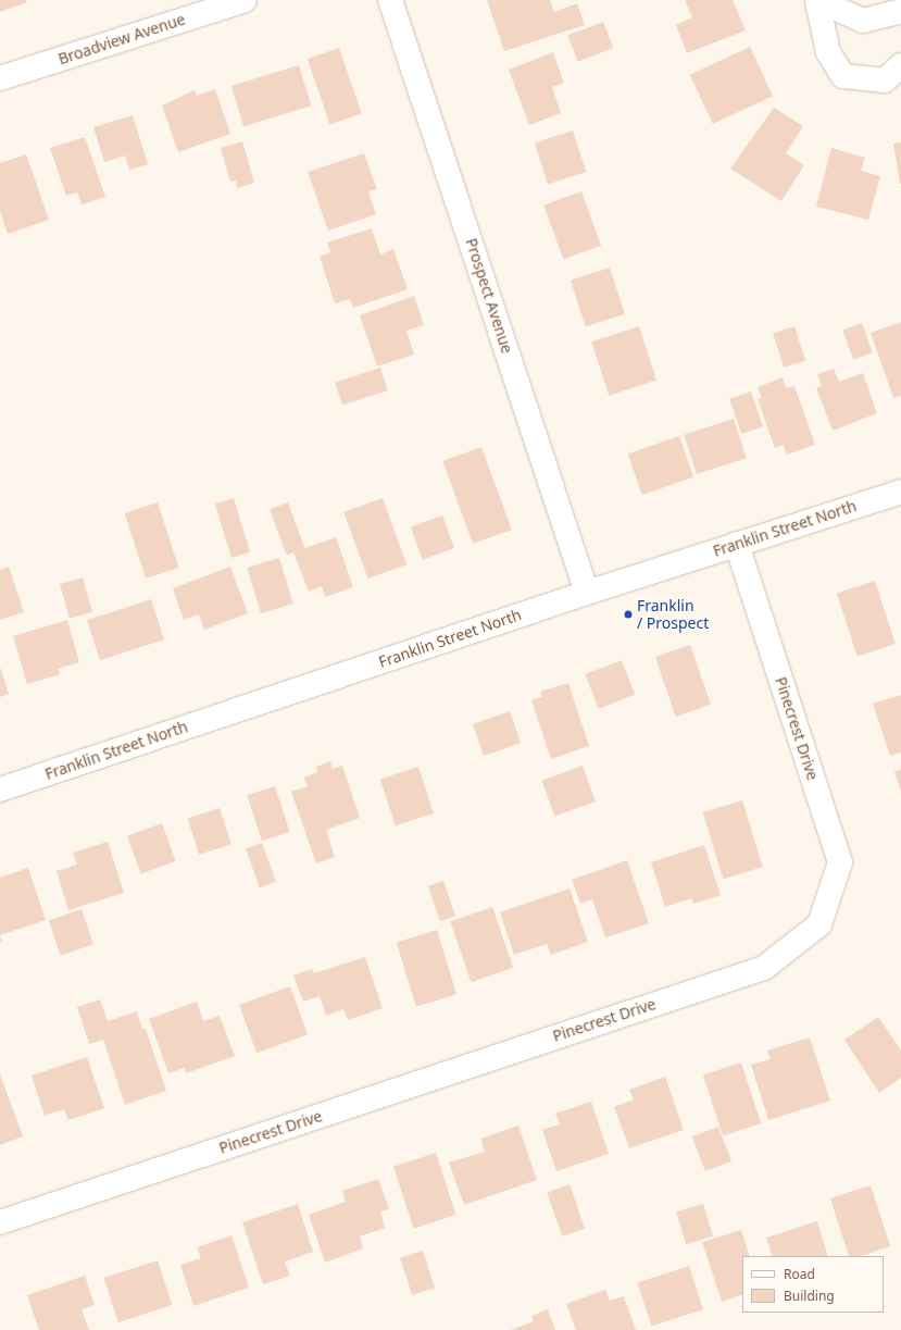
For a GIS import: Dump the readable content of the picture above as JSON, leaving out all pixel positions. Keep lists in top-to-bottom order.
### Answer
{
  "streets": {
    "street": [
      "Broadview Avenue",
      "Prospect Avenue",
      "Franklin Street North",
      "Pinecrest Drive"
    ]
  },
  "crossings": [
    ["Prospect Avenue", "Franklin Street North"],
    ["Franklin Street North", "Pinecrest Drive"]
  ],
  "places": ["Franklin / Prospect"],
  "legend": ["Road", "Building"]
}
